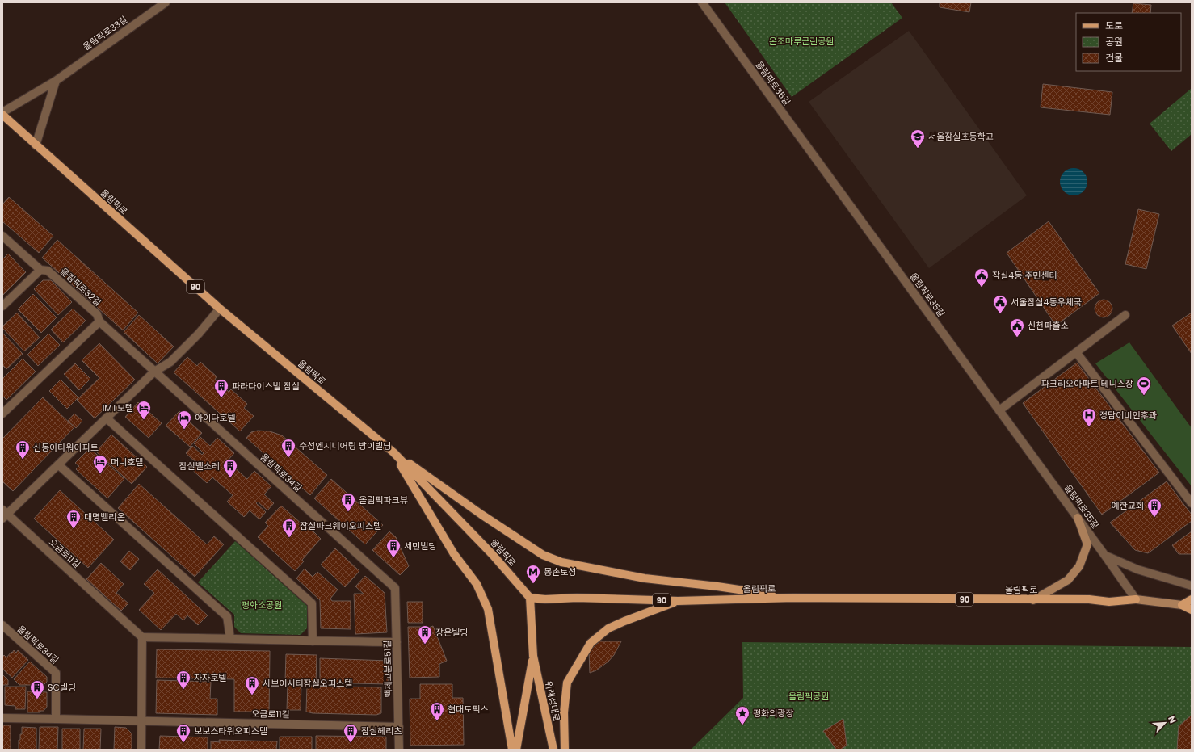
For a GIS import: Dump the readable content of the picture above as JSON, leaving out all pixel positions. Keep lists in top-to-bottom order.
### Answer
{
  "streets": {
    "main road": ["올림픽로", "90", "위례성대로"],
    "street": [
      "올림픽로33길",
      "올림픽로35길",
      "올림픽로32길",
      "올림픽로34길",
      "오금로11길",
      "백제고분로51길"
    ]
  },
  "crossings": [
    ["올림픽로33길", "올림픽로"],
    ["올림픽로35길", "올림픽로"],
    ["올림픽로", "90"],
    ["올림픽로", "위례성대로"],
    ["올림픽로32길", "올림픽로34길"],
    ["올림픽로34길", "백제고분로51길"],
    ["오금로11길", "백제고분로51길"]
  ],
  "parks": ["온조마루근린공원", "평화소공원", "올림픽공원"],
  "places": {
    "school or university": ["서울잠실초등학교"],
    "public building": ["잠실4동 주민센터", "서울잠실4동우체국", "신천파출소"],
    "sports": ["파크리오아파트 테니스장"],
    "building": [
      "파라다이스빌 잠실",
      "수성엔지니어링 방이빌딩",
      "신동아타워아파트",
      "잠실벨소레",
      "올림픽파크뷰",
      "예한교회",
      "대명벨리온",
      "잠실파크웨이오피스텔",
      "세민빌딩",
      "장은빌딩",
      "자자호텔",
      "사보이시티잠실오피스텔",
      "SC빌딩",
      "현대토픽스",
      "보보스타워오피스텔",
      "잠실헤리츠"
    ],
    "hotel": ["IMT모텔", "아이다호텔", "머니호텔"],
    "hospital": ["정담이비인후과"],
    "metro station": ["몽촌토성"],
    "place": ["평화의광장"]
  },
  "legend": ["도로", "공원", "건물"],
  "north": "top right"
}
